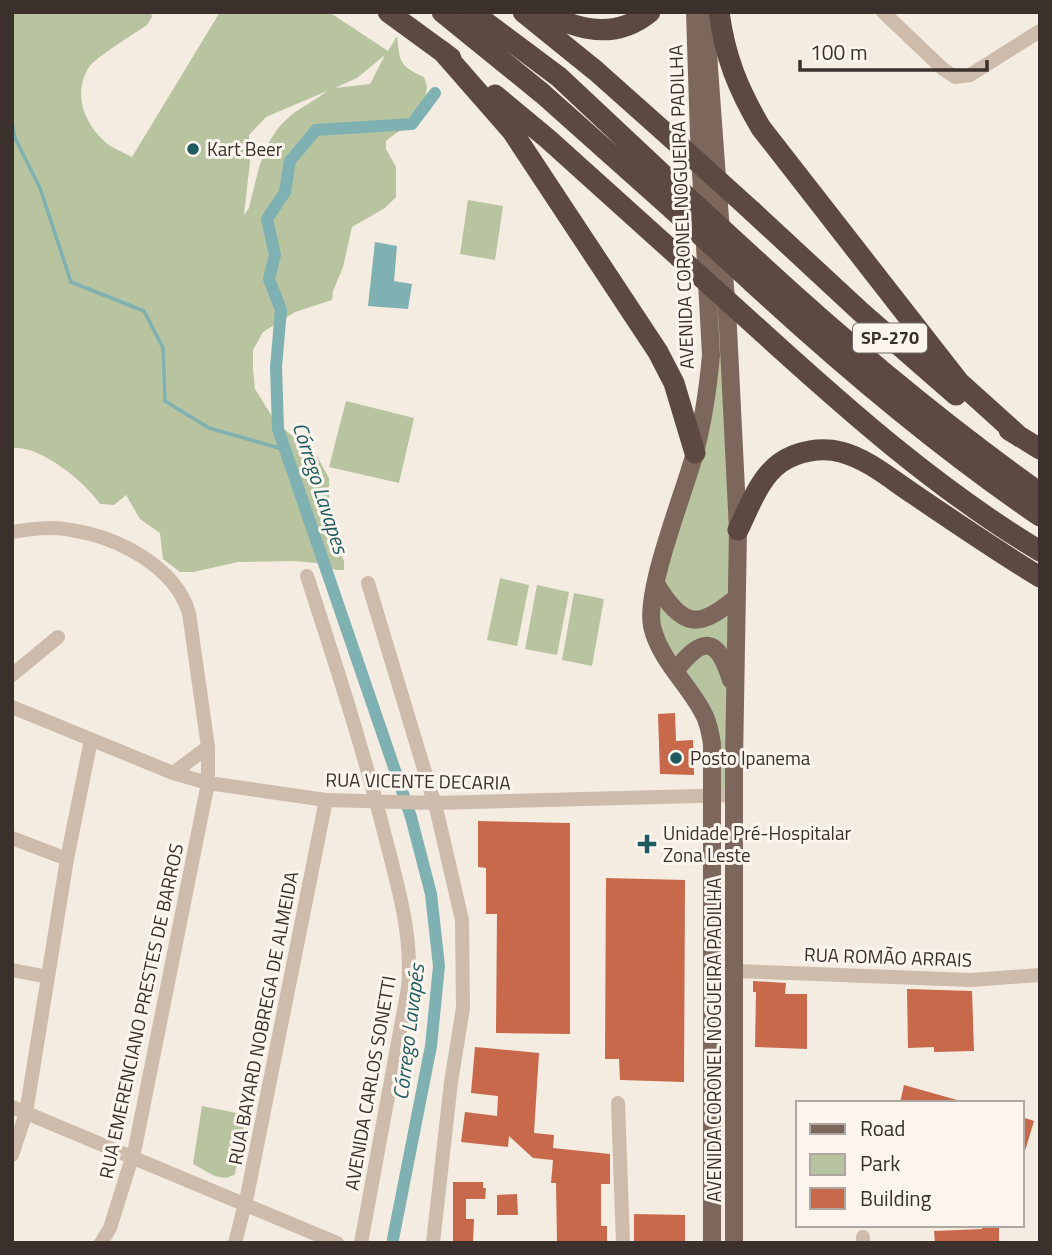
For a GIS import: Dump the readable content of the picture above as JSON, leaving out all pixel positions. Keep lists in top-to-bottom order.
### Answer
{
  "streets": {
    "highway": ["SP-270"],
    "main road": ["AVENIDA CORONEL NOGUEIRA PADILHA"],
    "street": [
      "RUA VICENTE DECARIA",
      "RUA ROMÃO ARRAIS",
      "RUA EMERENCIANO PRESTES DE BARROS",
      "RUA BAYARD NOBREGA DE ALMEIDA",
      "AVENIDA CARLOS SONETTI"
    ]
  },
  "crossings": [
    ["AVENIDA CORONEL NOGUEIRA PADILHA", "RUA VICENTE DECARIA"],
    ["AVENIDA CORONEL NOGUEIRA PADILHA", "RUA ROMÃO ARRAIS"],
    ["RUA VICENTE DECARIA", "RUA EMERENCIANO PRESTES DE BARROS"],
    ["RUA VICENTE DECARIA", "RUA BAYARD NOBREGA DE ALMEIDA"],
    ["RUA VICENTE DECARIA", "AVENIDA CARLOS SONETTI"]
  ],
  "water": ["Córrego Lavapes", "Córrego Lavapés"],
  "places": {
    "other": ["Kart Beer", "Posto Ipanema"],
    "health": ["Unidade Pré-Hospitalar Zona Leste"]
  },
  "legend": ["Road", "Park", "Building"],
  "scale_bar": "100 m"
}
